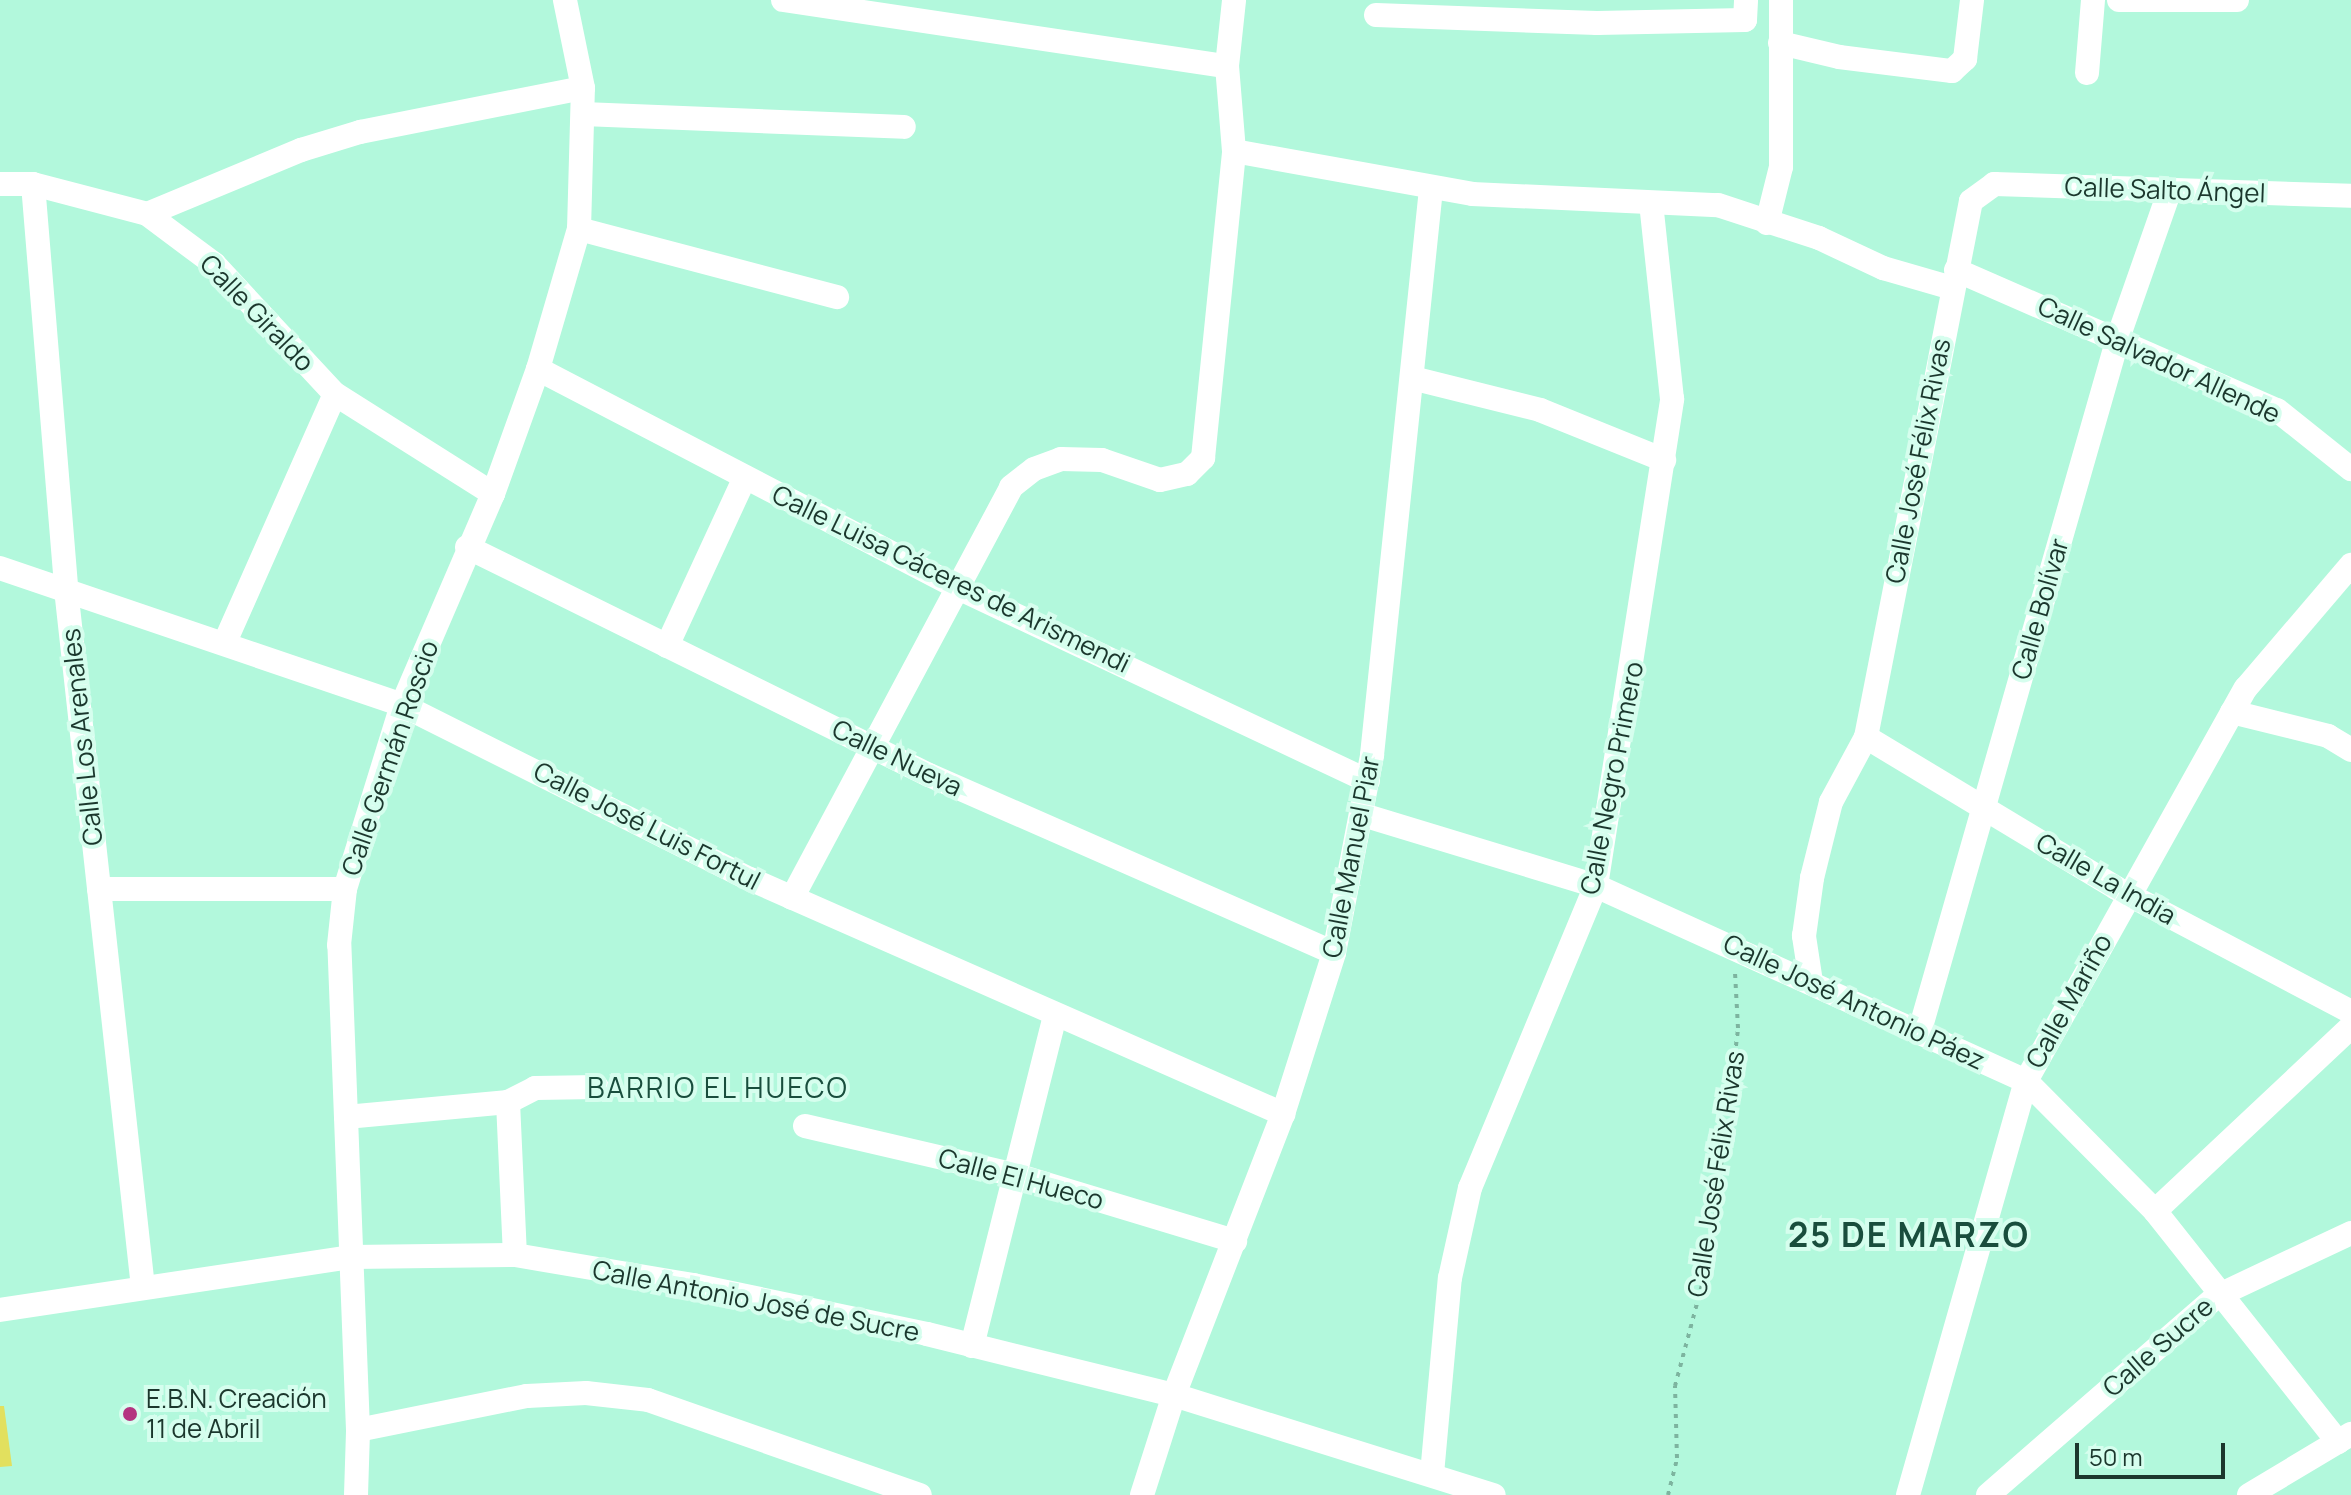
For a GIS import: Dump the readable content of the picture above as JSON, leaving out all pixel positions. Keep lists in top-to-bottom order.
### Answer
{
  "streets": {
    "street": [
      "Calle Salto Ángel",
      "Calle Giraldo",
      "Calle Salvador Allende",
      "Calle José Félix Rivas",
      "Calle Luisa Cáceres de Arismendi",
      "Calle Bolívar",
      "Calle Los Arenales",
      "Calle Germán Roscio",
      "Calle Nueva",
      "Calle Negro Primero",
      "Calle José Luis Fortul",
      "Calle Manuel Piar",
      "Calle La India",
      "Calle Mariño",
      "Calle José Antonio Páez",
      "Calle El Hueco",
      "Calle Antonio José de Sucre",
      "Calle Sucre"
    ]
  },
  "crossings": [
    ["Calle Salto Ángel", "Calle José Félix Rivas"],
    ["Calle Salto Ángel", "Calle Bolívar"],
    ["Calle Giraldo", "Calle Los Arenales"],
    ["Calle Giraldo", "Calle Germán Roscio"],
    ["Calle Salvador Allende", "Calle José Félix Rivas"],
    ["Calle Salvador Allende", "Calle Bolívar"],
    ["Calle Salvador Allende", "Calle Negro Primero"],
    ["Calle Salvador Allende", "Calle Manuel Piar"],
    ["Calle José Félix Rivas", "Calle La India"],
    ["Calle José Félix Rivas", "Calle José Antonio Páez"],
    ["Calle Luisa Cáceres de Arismendi", "Calle Germán Roscio"],
    ["Calle Luisa Cáceres de Arismendi", "Calle Manuel Piar"],
    ["Calle Bolívar", "Calle La India"],
    ["Calle Bolívar", "Calle José Antonio Páez"],
    ["Calle Los Arenales", "Calle José Luis Fortul"],
    ["Calle Los Arenales", "Calle Antonio José de Sucre"],
    ["Calle Germán Roscio", "Calle Nueva"],
    ["Calle Germán Roscio", "Calle José Luis Fortul"],
    ["Calle Germán Roscio", "Calle Antonio José de Sucre"],
    ["Calle Nueva", "Calle Manuel Piar"],
    ["Calle Negro Primero", "Calle José Antonio Páez"],
    ["Calle Negro Primero", "Calle Antonio José de Sucre"],
    ["Calle José Luis Fortul", "Calle Manuel Piar"],
    ["Calle Manuel Piar", "Calle El Hueco"],
    ["Calle Manuel Piar", "Calle Antonio José de Sucre"],
    ["Calle La India", "Calle Mariño"],
    ["Calle Mariño", "Calle José Antonio Páez"],
    ["Calle José Antonio Páez", "Calle Sucre"]
  ],
  "districts": ["BARRIO EL HUECO", "25 DE MARZO"],
  "places": ["E.B.N. Creación 11 de Abril"],
  "scale_bar": "50 m"
}
